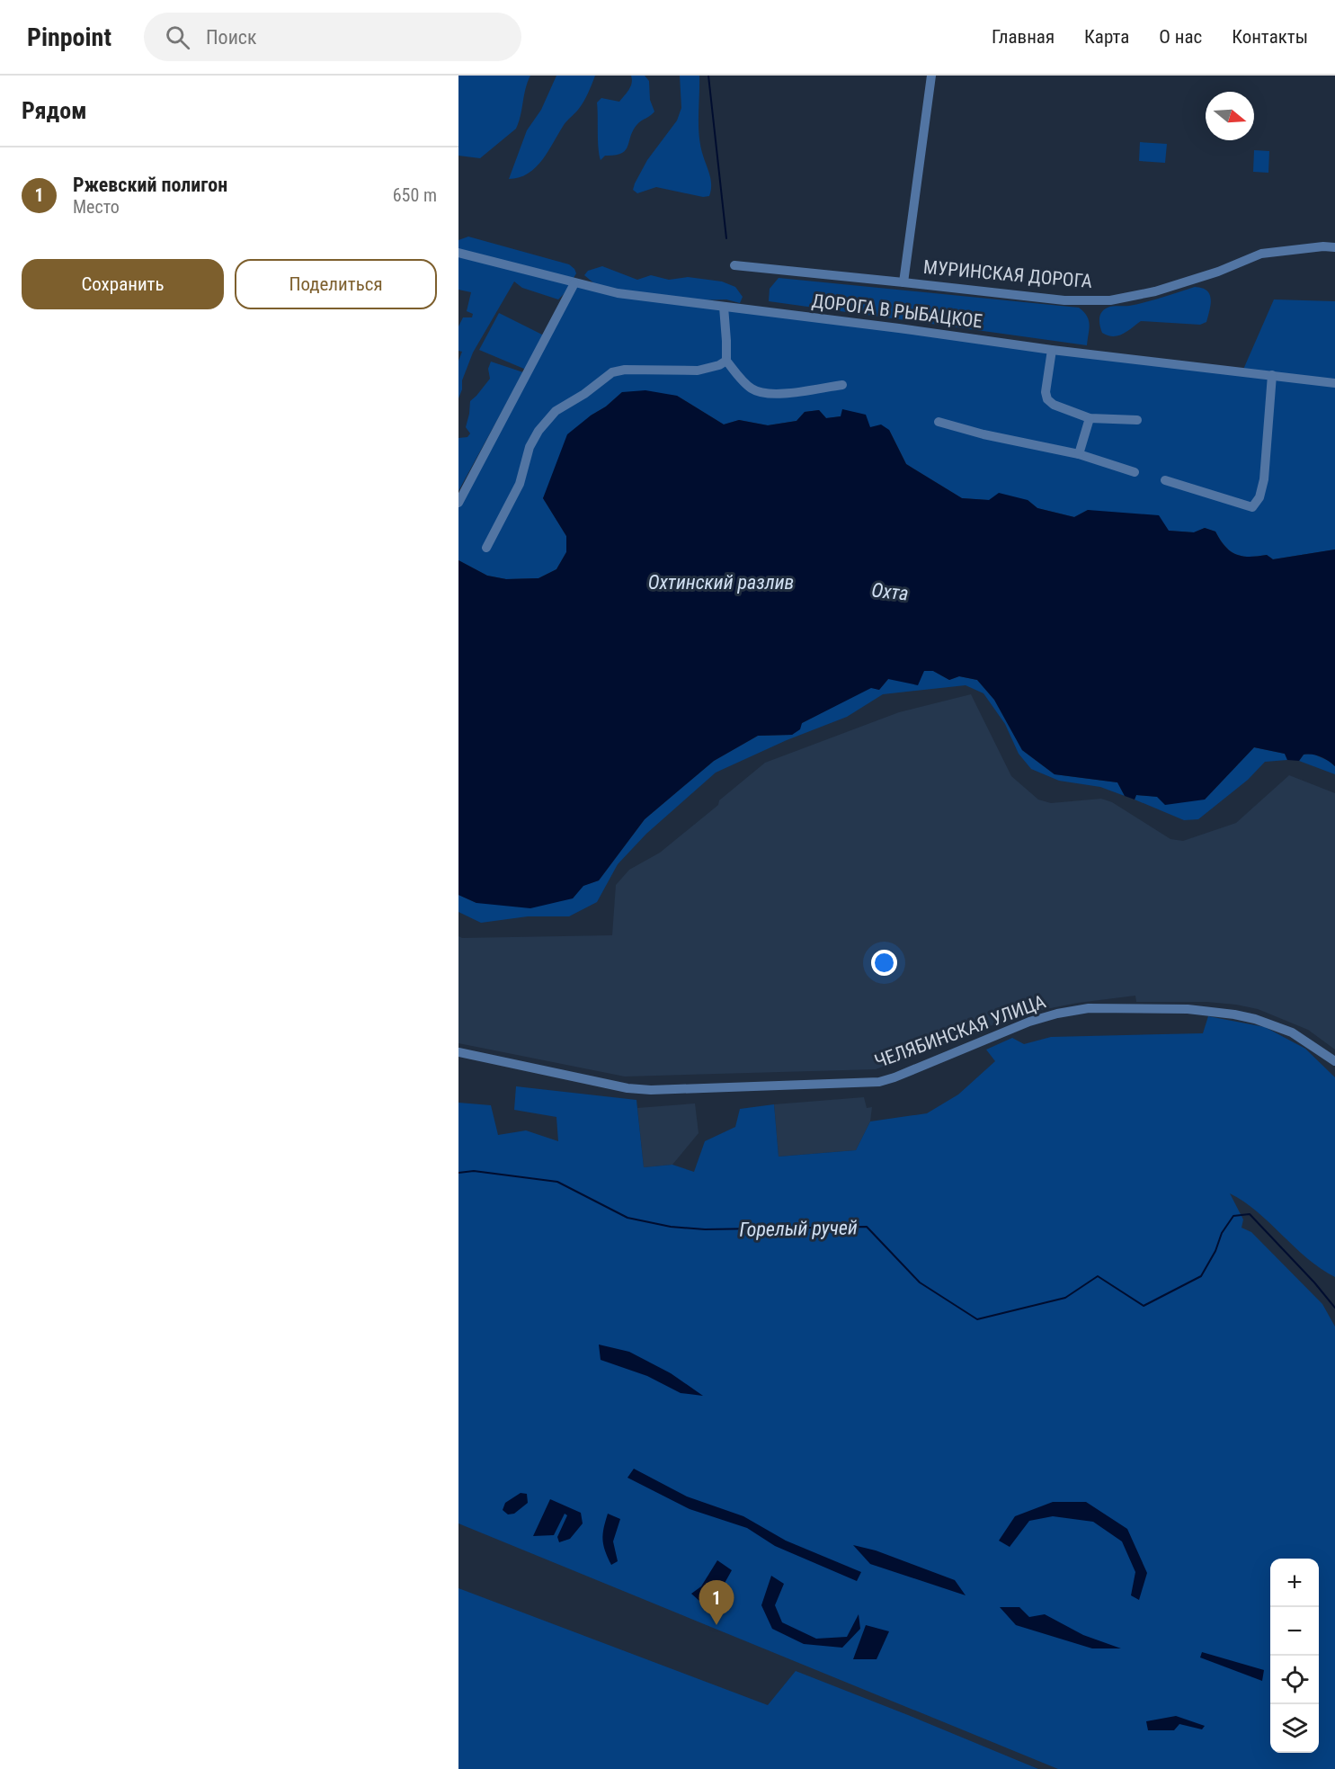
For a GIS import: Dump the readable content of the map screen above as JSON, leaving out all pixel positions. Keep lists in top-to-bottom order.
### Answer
{
  "streets": {
    "street": ["МУРИНСКАЯ ДОРОГА", "ДОРОГА В РЫБАЦКОЕ", "ЧЕЛЯБИНСКАЯ УЛИЦА"]
  },
  "water": ["Охтинский разлив", "Охта", "Горелый ручей"],
  "north": "right",
  "page": {
    "header": "Pinpoint",
    "search": "Поиск",
    "nav": [
      "Главная",
      "Карта",
      "О нас",
      "Контакты"
    ],
    "heading": "Рядом",
    "list": [
      {
        "mark": "1",
        "name": "Ржевский полигон",
        "note": "Место",
        "value": "650 m"
      }
    ],
    "buttons": ["Сохранить", "Поделиться"],
    "map_buttons": ["+", "−"],
    "pins": "1"
  }
}
